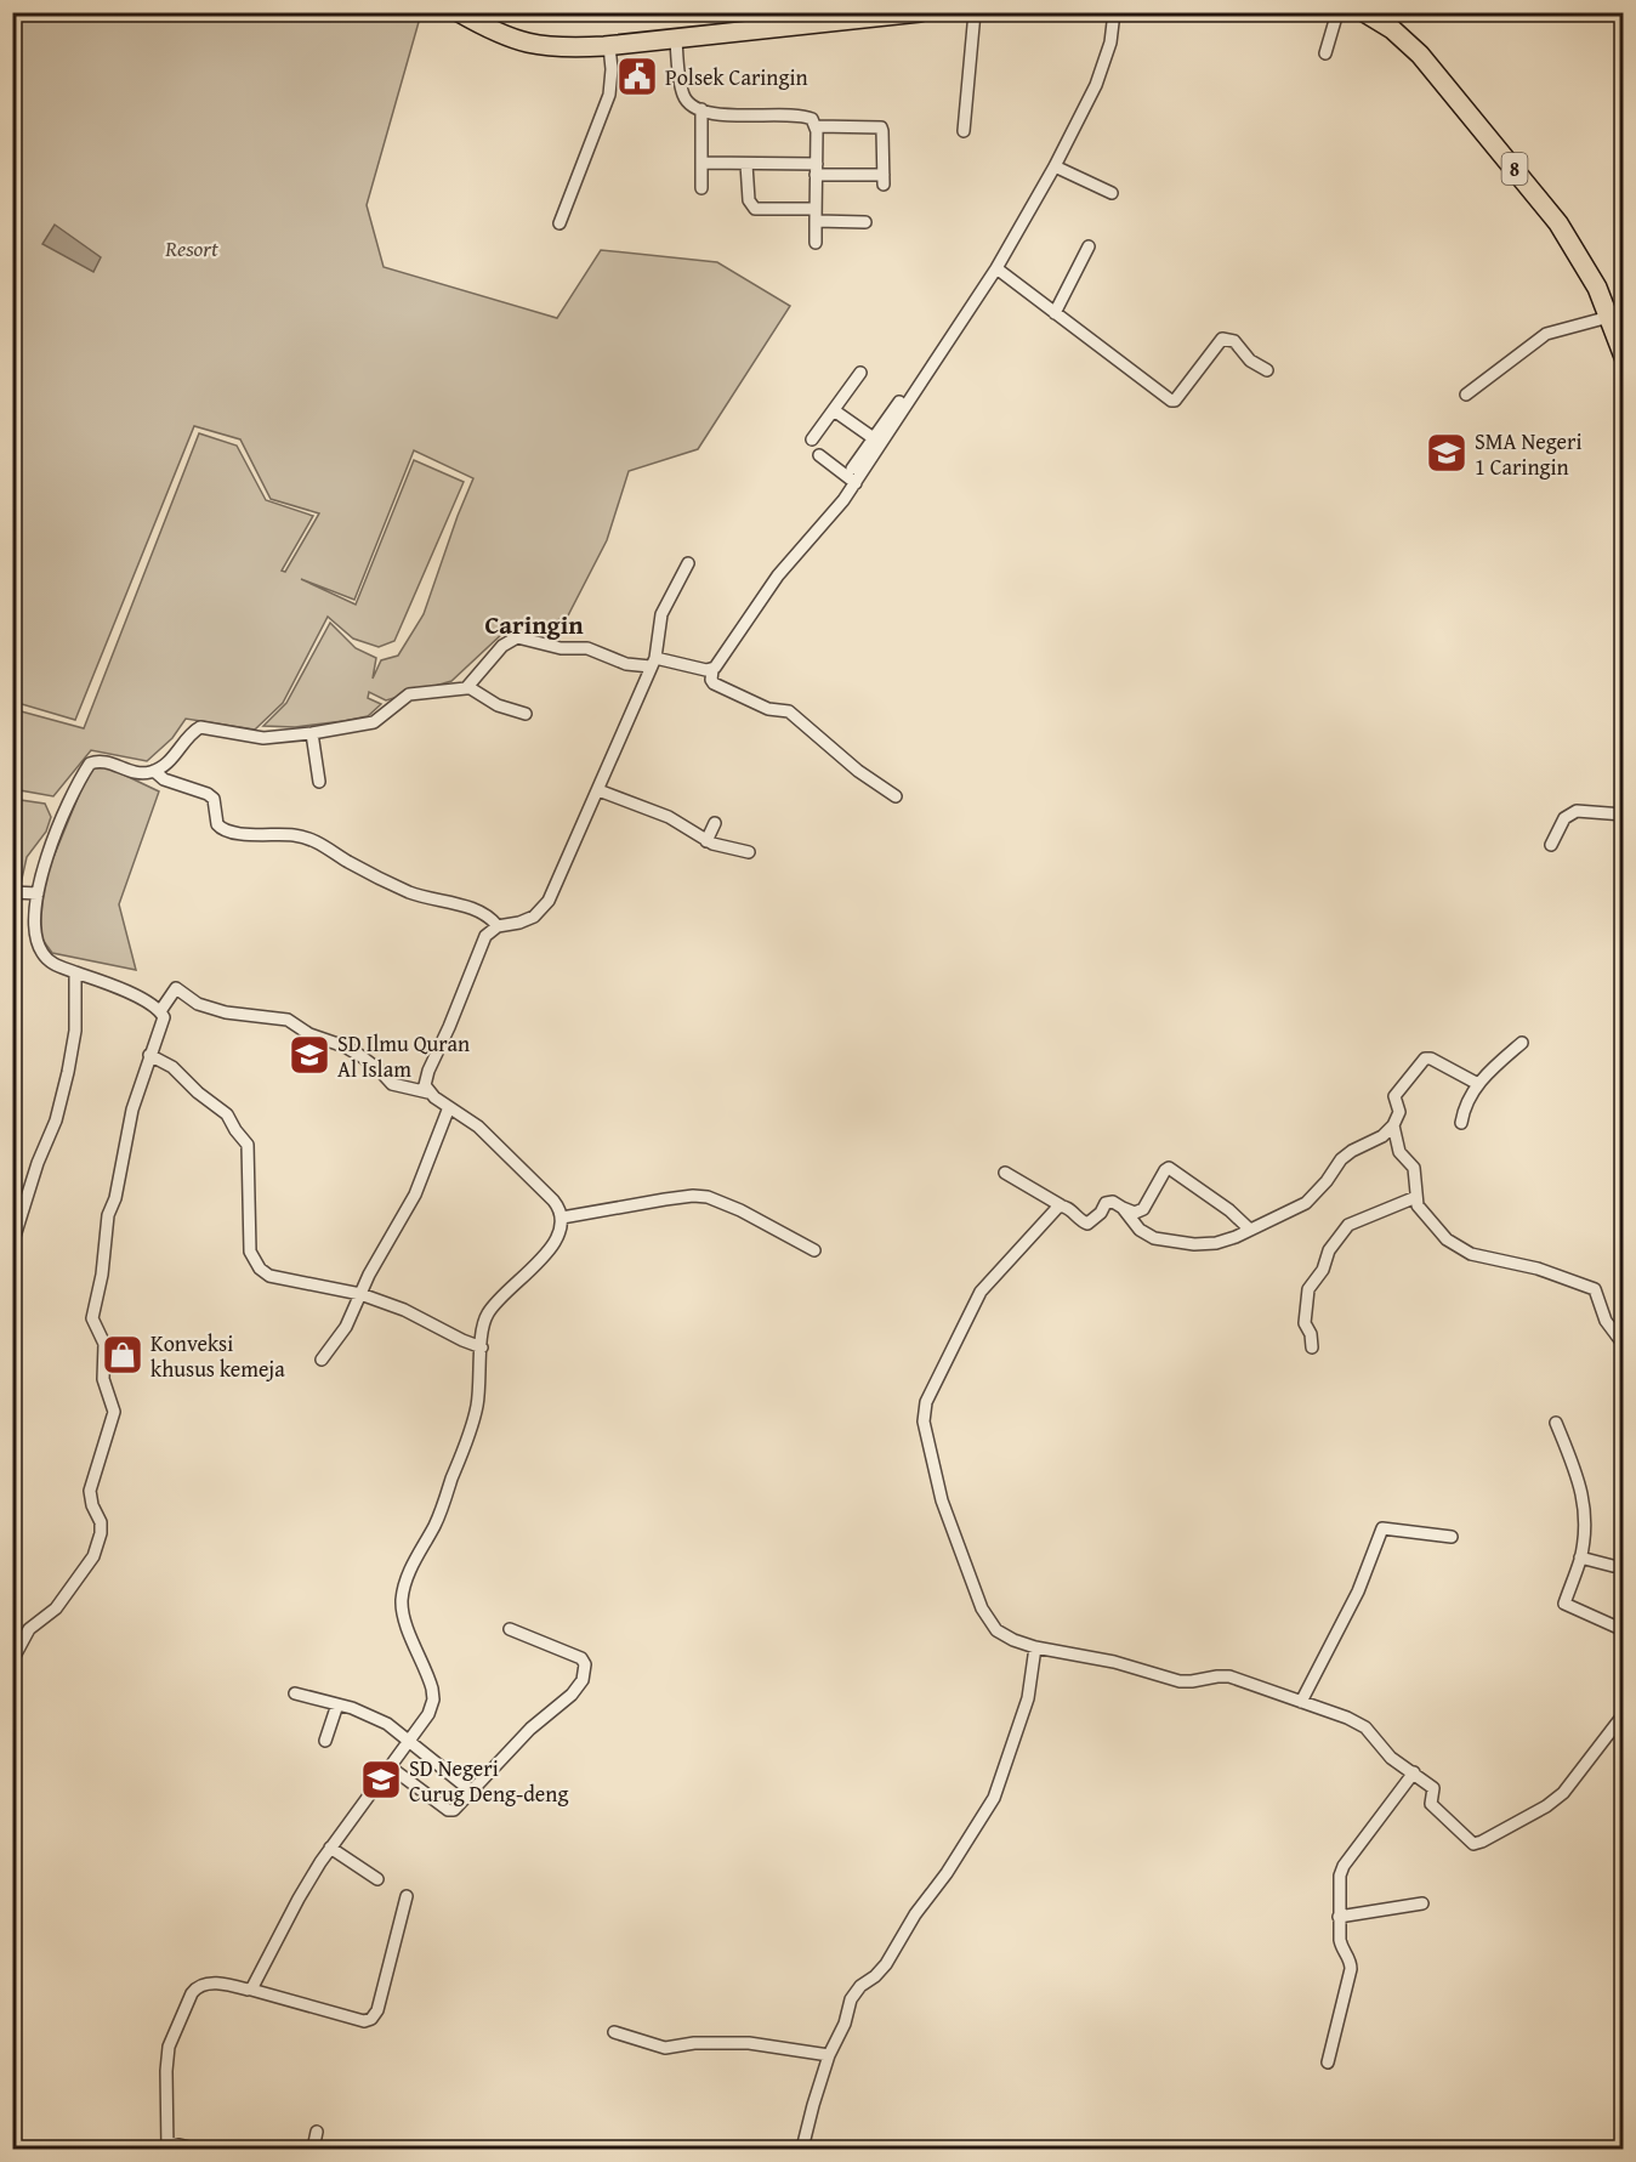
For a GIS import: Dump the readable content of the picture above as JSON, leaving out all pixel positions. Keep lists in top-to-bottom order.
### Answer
{
  "streets": {
    "highway": ["8"]
  },
  "districts": ["Caringin"],
  "parks": ["Resort"],
  "places": {
    "public building": ["Polsek Caringin"],
    "school or university": ["SMA Negeri 1 Caringin", "SD Ilmu Quran Al Islam", "SD Negeri Curug Deng-deng"],
    "shop": ["Konveksi khusus kemeja"]
  }
}
